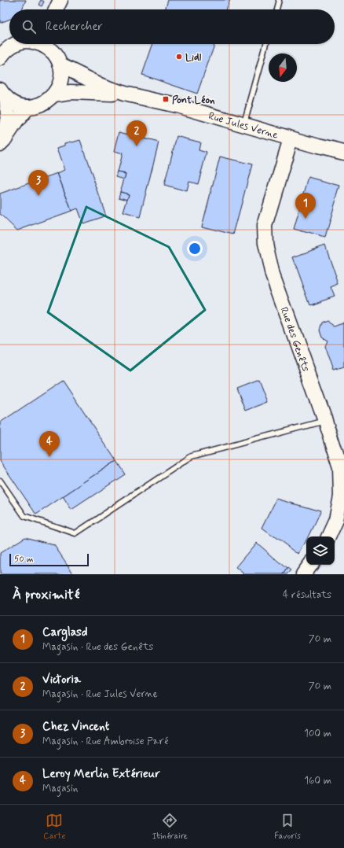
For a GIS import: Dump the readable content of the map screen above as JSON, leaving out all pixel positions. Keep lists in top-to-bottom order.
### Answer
{
  "streets": {
    "street": ["Rue Jules Verne", "Rue des Genêts"]
  },
  "crossings": [
    ["Rue Jules Verne", "Rue des Genêts"]
  ],
  "places": {
    "other": ["Lidl"],
    "transit": ["Pont Léon"]
  },
  "scale_bar": "50 m",
  "north": "bottom",
  "page": {
    "search": "Rechercher",
    "pins": [
      "2",
      "3",
      "1",
      "4"
    ],
    "scale": "50 m",
    "heading": ["À proximité", "4 résultats"],
    "list": [
      {
        "mark": "1",
        "name": "Carglasd",
        "note": "Magasin · Rue des Genêts",
        "value": "70 m"
      },
      {
        "mark": "2",
        "name": "Victoria",
        "note": "Magasin · Rue Jules Verne",
        "value": "70 m"
      },
      {
        "mark": "3",
        "name": "Chez Vincent",
        "note": "Magasin · Rue Ambroise Paré",
        "value": "100 m"
      },
      {
        "mark": "4",
        "name": "Leroy Merlin Extérieur",
        "note": "Magasin",
        "value": "160 m"
      }
    ],
    "nav": ["Carte", "Itinéraire", "Favoris"]
  }
}
